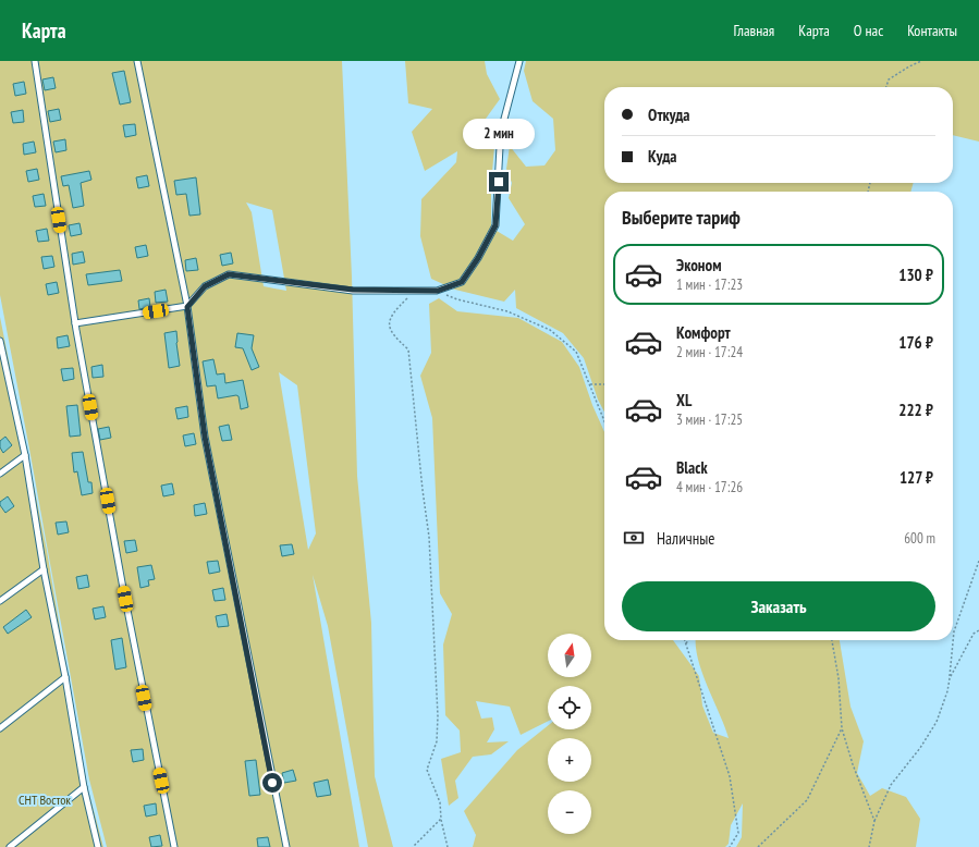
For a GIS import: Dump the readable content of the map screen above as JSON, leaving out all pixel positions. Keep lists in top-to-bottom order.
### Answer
{
  "parks": ["СНТ Восток"],
  "north": "top",
  "page": {
    "header": "Карта",
    "nav": [
      "Главная",
      "Карта",
      "О нас",
      "Контакты"
    ],
    "banner": ["Откуда", "Куда"],
    "bubble": "2 мин",
    "heading": "Выберите тариф",
    "list": [
      {
        "name": "Эконом",
        "note": "1 мин · 17:23",
        "value": "130 ₽"
      },
      {
        "name": "Комфорт",
        "note": "2 мин · 17:24",
        "value": "176 ₽"
      },
      {
        "name": "XL",
        "note": "3 мин · 17:25",
        "value": "222 ₽"
      },
      {
        "name": "Black",
        "note": "4 мин · 17:26",
        "value": "127 ₽"
      }
    ],
    "pay": ["Наличные", "600 m"],
    "buttons": "Заказать",
    "map_buttons": ["+", "−"]
  }
}
